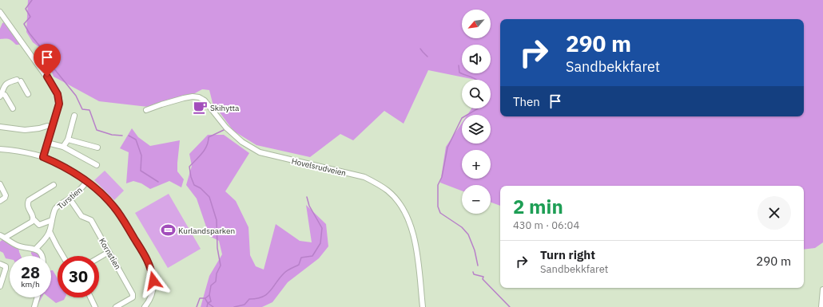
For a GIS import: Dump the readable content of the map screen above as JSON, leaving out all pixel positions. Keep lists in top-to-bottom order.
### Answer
{
  "streets": {
    "street": ["Hovelsrudveien", "Turstien", "Kornstien"]
  },
  "crossings": [
    ["Turstien", "Kornstien"]
  ],
  "places": {
    "cafe": ["Skihytta"],
    "sports": ["Kurlandsparken"]
  },
  "north": "bottom left",
  "page": {
    "map_buttons": ["+", "−"],
    "turn": ["290 m", "Sandbekkfaret"],
    "then": "Then",
    "heading": ["2 min", "430 m · 06:04"],
    "list": [
      {
        "name": "Turn right",
        "note": "Sandbekkfaret",
        "value": "290 m"
      }
    ],
    "speed": "28 km/h",
    "limit": "30"
  }
}
